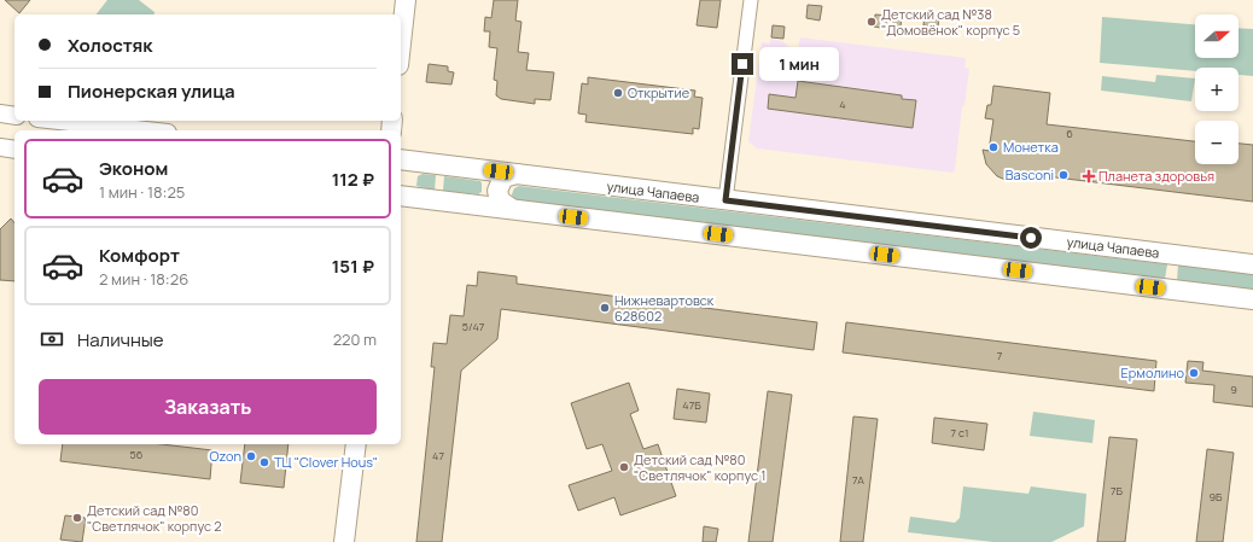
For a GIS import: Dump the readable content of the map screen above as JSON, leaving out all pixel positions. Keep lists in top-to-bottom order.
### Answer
{
  "streets": {
    "main road": ["улица Чапаева"]
  },
  "places": {
    "other": [
      "Детский сад №38 \"Домовёнок\" корпус 5",
      "Открытие",
      "Монетка",
      "Basconi",
      "Нижневартовск 628602",
      "Ермолино",
      "Ozon",
      "ТЦ \"Clover Hous\"",
      "Детский сад №80 \"Светлячок\" корпус 1",
      "Детский сад №80 \"Светлячок\" корпус 2"
    ],
    "health": ["Планета здоровья"]
  },
  "house_numbers": [
    "4",
    "6",
    "5/47",
    "7",
    "9",
    "47Б",
    "7 с1",
    "56",
    "47",
    "7А",
    "7Б",
    "9Б"
  ],
  "north": "right",
  "page": {
    "map_buttons": ["+", "−"],
    "banner": ["Холостяк", "Пионерская улица"],
    "bubble": "1 мин",
    "list": [
      {
        "name": "Эконом",
        "note": "1 мин · 18:25",
        "value": "112 ₽"
      },
      {
        "name": "Комфорт",
        "note": "2 мин · 18:26",
        "value": "151 ₽"
      }
    ],
    "pay": ["Наличные", "220 m"],
    "buttons": "Заказать"
  }
}
